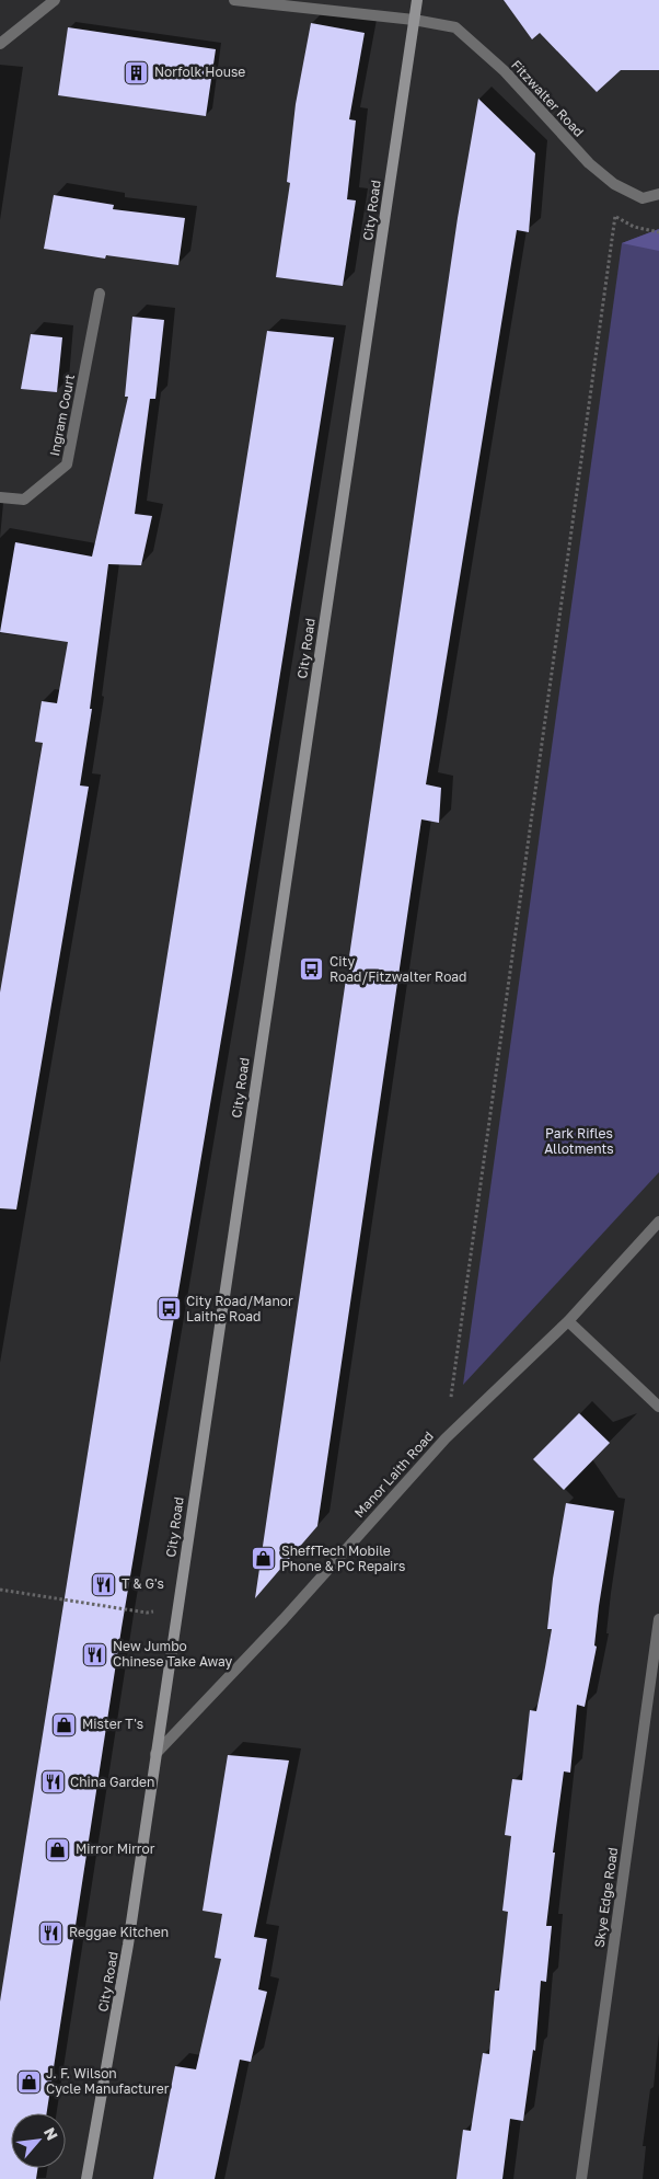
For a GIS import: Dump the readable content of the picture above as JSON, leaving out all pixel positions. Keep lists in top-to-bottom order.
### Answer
{
  "streets": {
    "main road": ["City Road"],
    "street": [
      "Fitzwalter Road",
      "Ingram Court",
      "Manor Laith Road",
      "Skye Edge Road"
    ]
  },
  "crossings": [
    ["Fitzwalter Road", "City Road"],
    ["City Road", "Manor Laith Road"]
  ],
  "parks": ["Park Rifles Allotments"],
  "places": {
    "building": ["Norfolk House"],
    "bus stop": ["City Road/Fitzwalter Road", "City Road/Manor Laithe Road"],
    "shop": [
      "SheffTech Mobile Phone & PC Repairs",
      "Mister T's",
      "Mirror Mirror",
      "J. F. Wilson Cycle Manufacturer"
    ],
    "restaurant": [
      "T & G's",
      "New Jumbo Chinese Take Away",
      "China Garden",
      "Reggae Kitchen"
    ]
  },
  "north": "top right"
}
